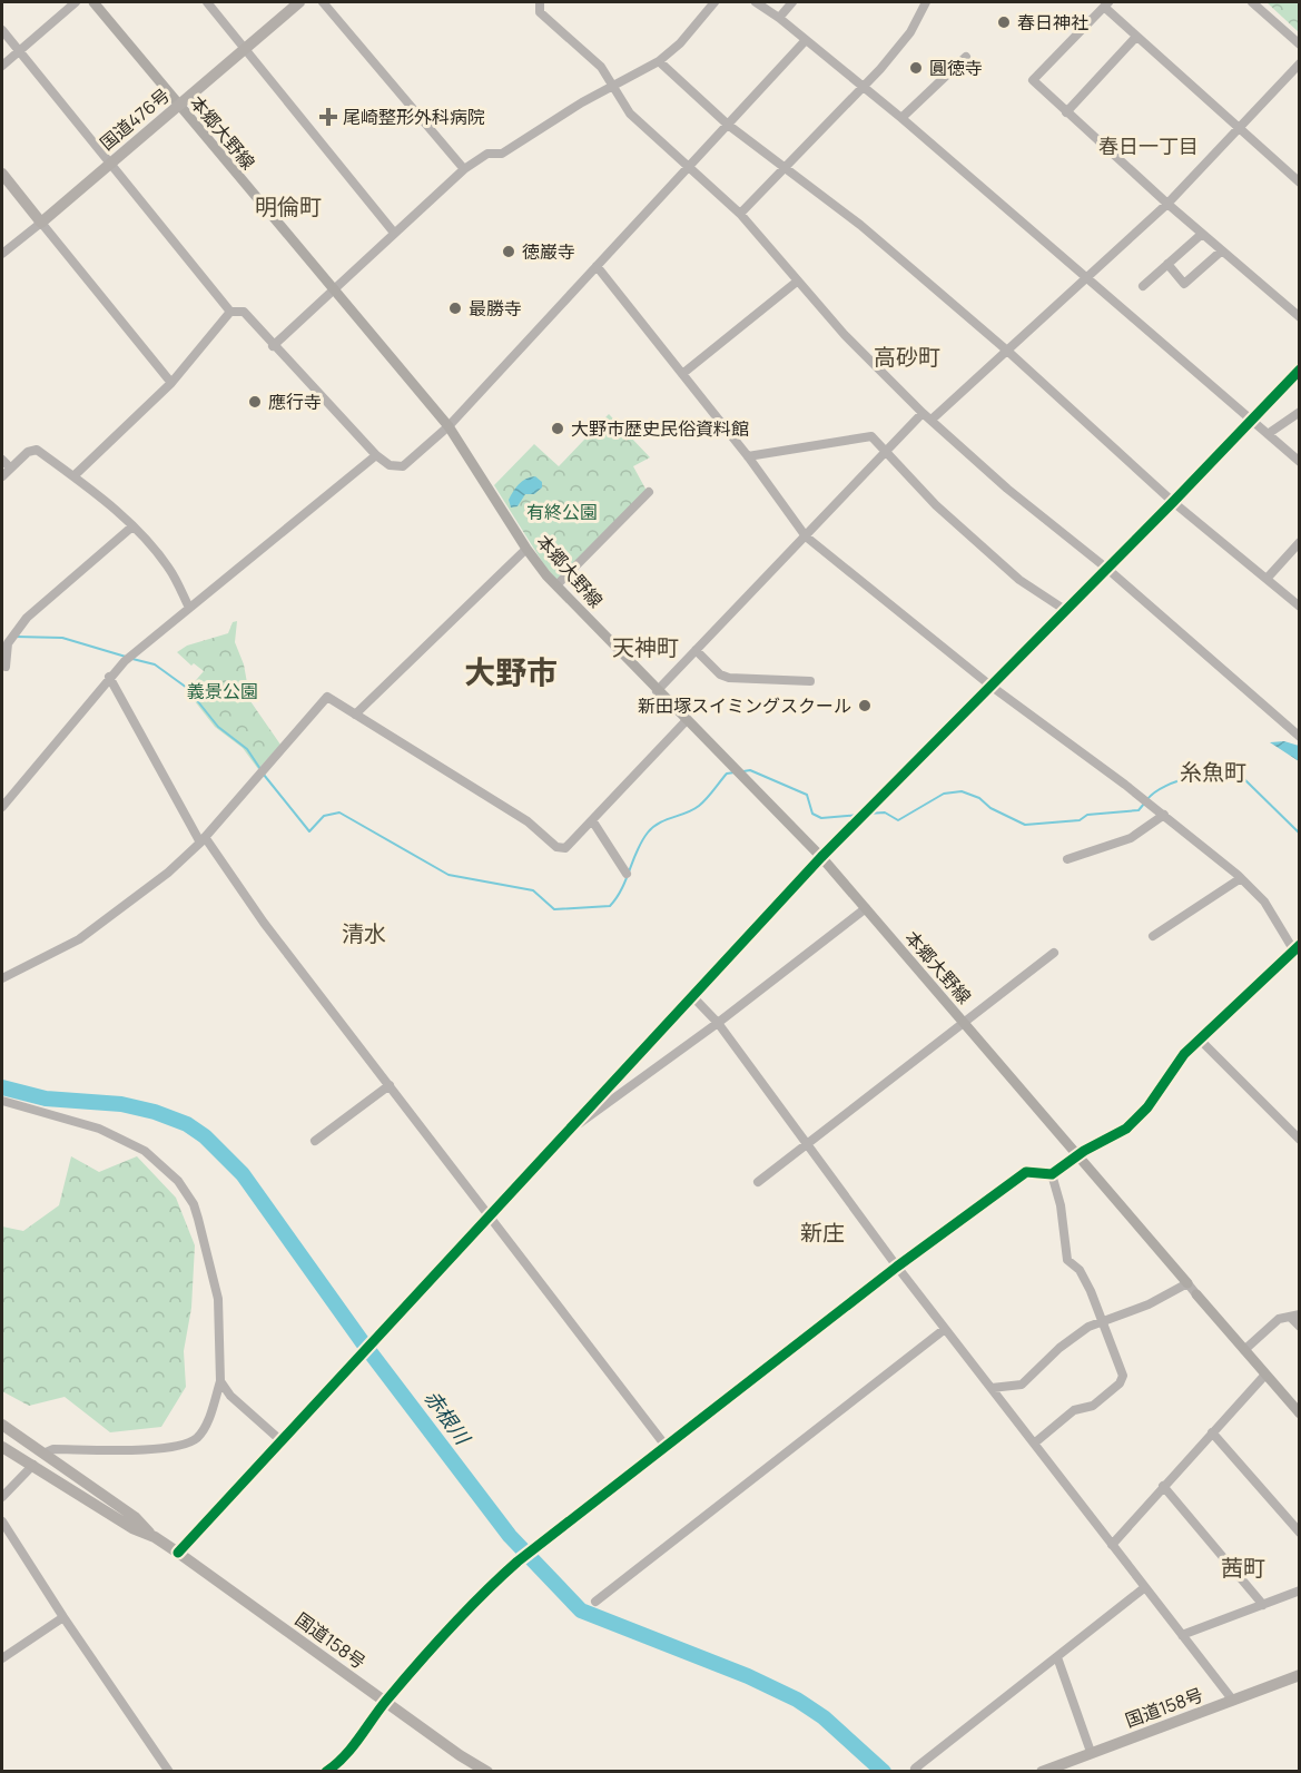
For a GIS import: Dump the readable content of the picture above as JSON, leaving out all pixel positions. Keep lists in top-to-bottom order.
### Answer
{
  "streets": {
    "highway": ["国道476号", "国道158号"],
    "main road": ["本郷大野線"]
  },
  "crossings": [
    ["国道476号", "本郷大野線"]
  ],
  "districts": [
    "春日一丁目",
    "明倫町",
    "高砂町",
    "天神町",
    "大野市",
    "糸魚町",
    "清水",
    "新庄",
    "茜町"
  ],
  "water": ["赤根川"],
  "parks": ["有終公園", "義景公園"],
  "places": {
    "other": [
      "春日神社",
      "圓徳寺",
      "徳巌寺",
      "最勝寺",
      "應行寺",
      "大野市歴史民俗資料館",
      "新田塚スイミングスクール"
    ],
    "health": ["尾崎整形外科病院"]
  }
}
